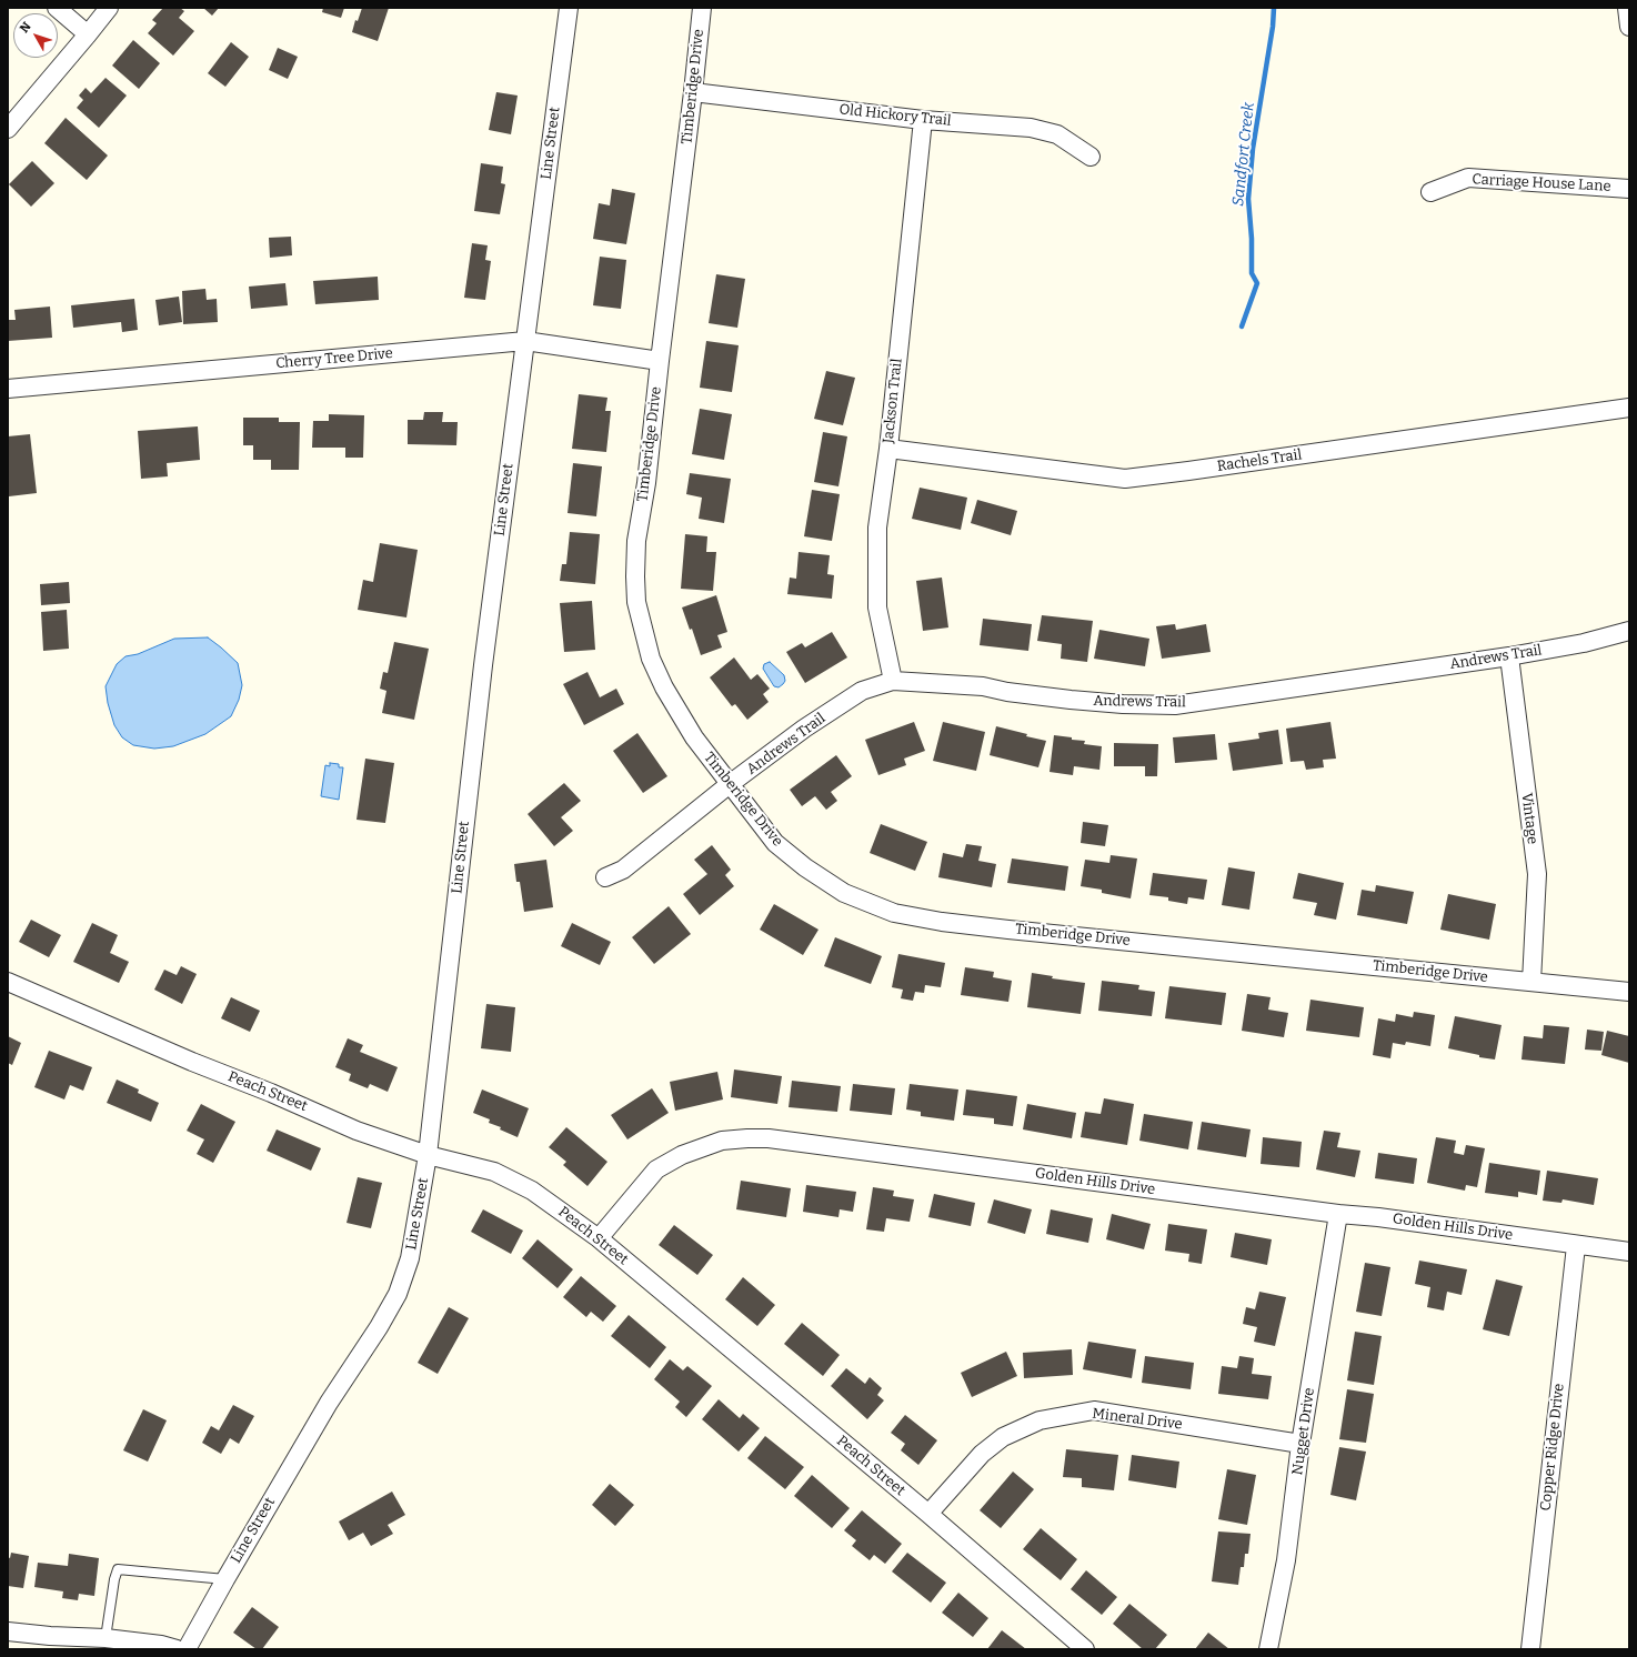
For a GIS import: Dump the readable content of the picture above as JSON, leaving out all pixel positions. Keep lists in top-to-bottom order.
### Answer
{
  "streets": {
    "street": [
      "Timberidge Drive",
      "Old Hickory Trail",
      "Line Street",
      "Carriage House Lane",
      "Cherry Tree Drive",
      "Jackson Trail",
      "Rachels Trail",
      "Andrews Trail",
      "Vintage",
      "Peach Street",
      "Golden Hills Drive",
      "Mineral Drive",
      "Nugget Drive",
      "Copper Ridge Drive"
    ]
  },
  "crossings": [
    ["Timberidge Drive", "Old Hickory Trail"],
    ["Timberidge Drive", "Cherry Tree Drive"],
    ["Timberidge Drive", "Andrews Trail"],
    ["Timberidge Drive", "Vintage"],
    ["Old Hickory Trail", "Jackson Trail"],
    ["Line Street", "Cherry Tree Drive"],
    ["Line Street", "Peach Street"],
    ["Jackson Trail", "Rachels Trail"],
    ["Jackson Trail", "Andrews Trail"],
    ["Andrews Trail", "Vintage"],
    ["Peach Street", "Golden Hills Drive"],
    ["Peach Street", "Mineral Drive"],
    ["Golden Hills Drive", "Nugget Drive"],
    ["Golden Hills Drive", "Copper Ridge Drive"],
    ["Mineral Drive", "Nugget Drive"]
  ],
  "water": ["Sandfort Creek"],
  "north": "top left"
}
